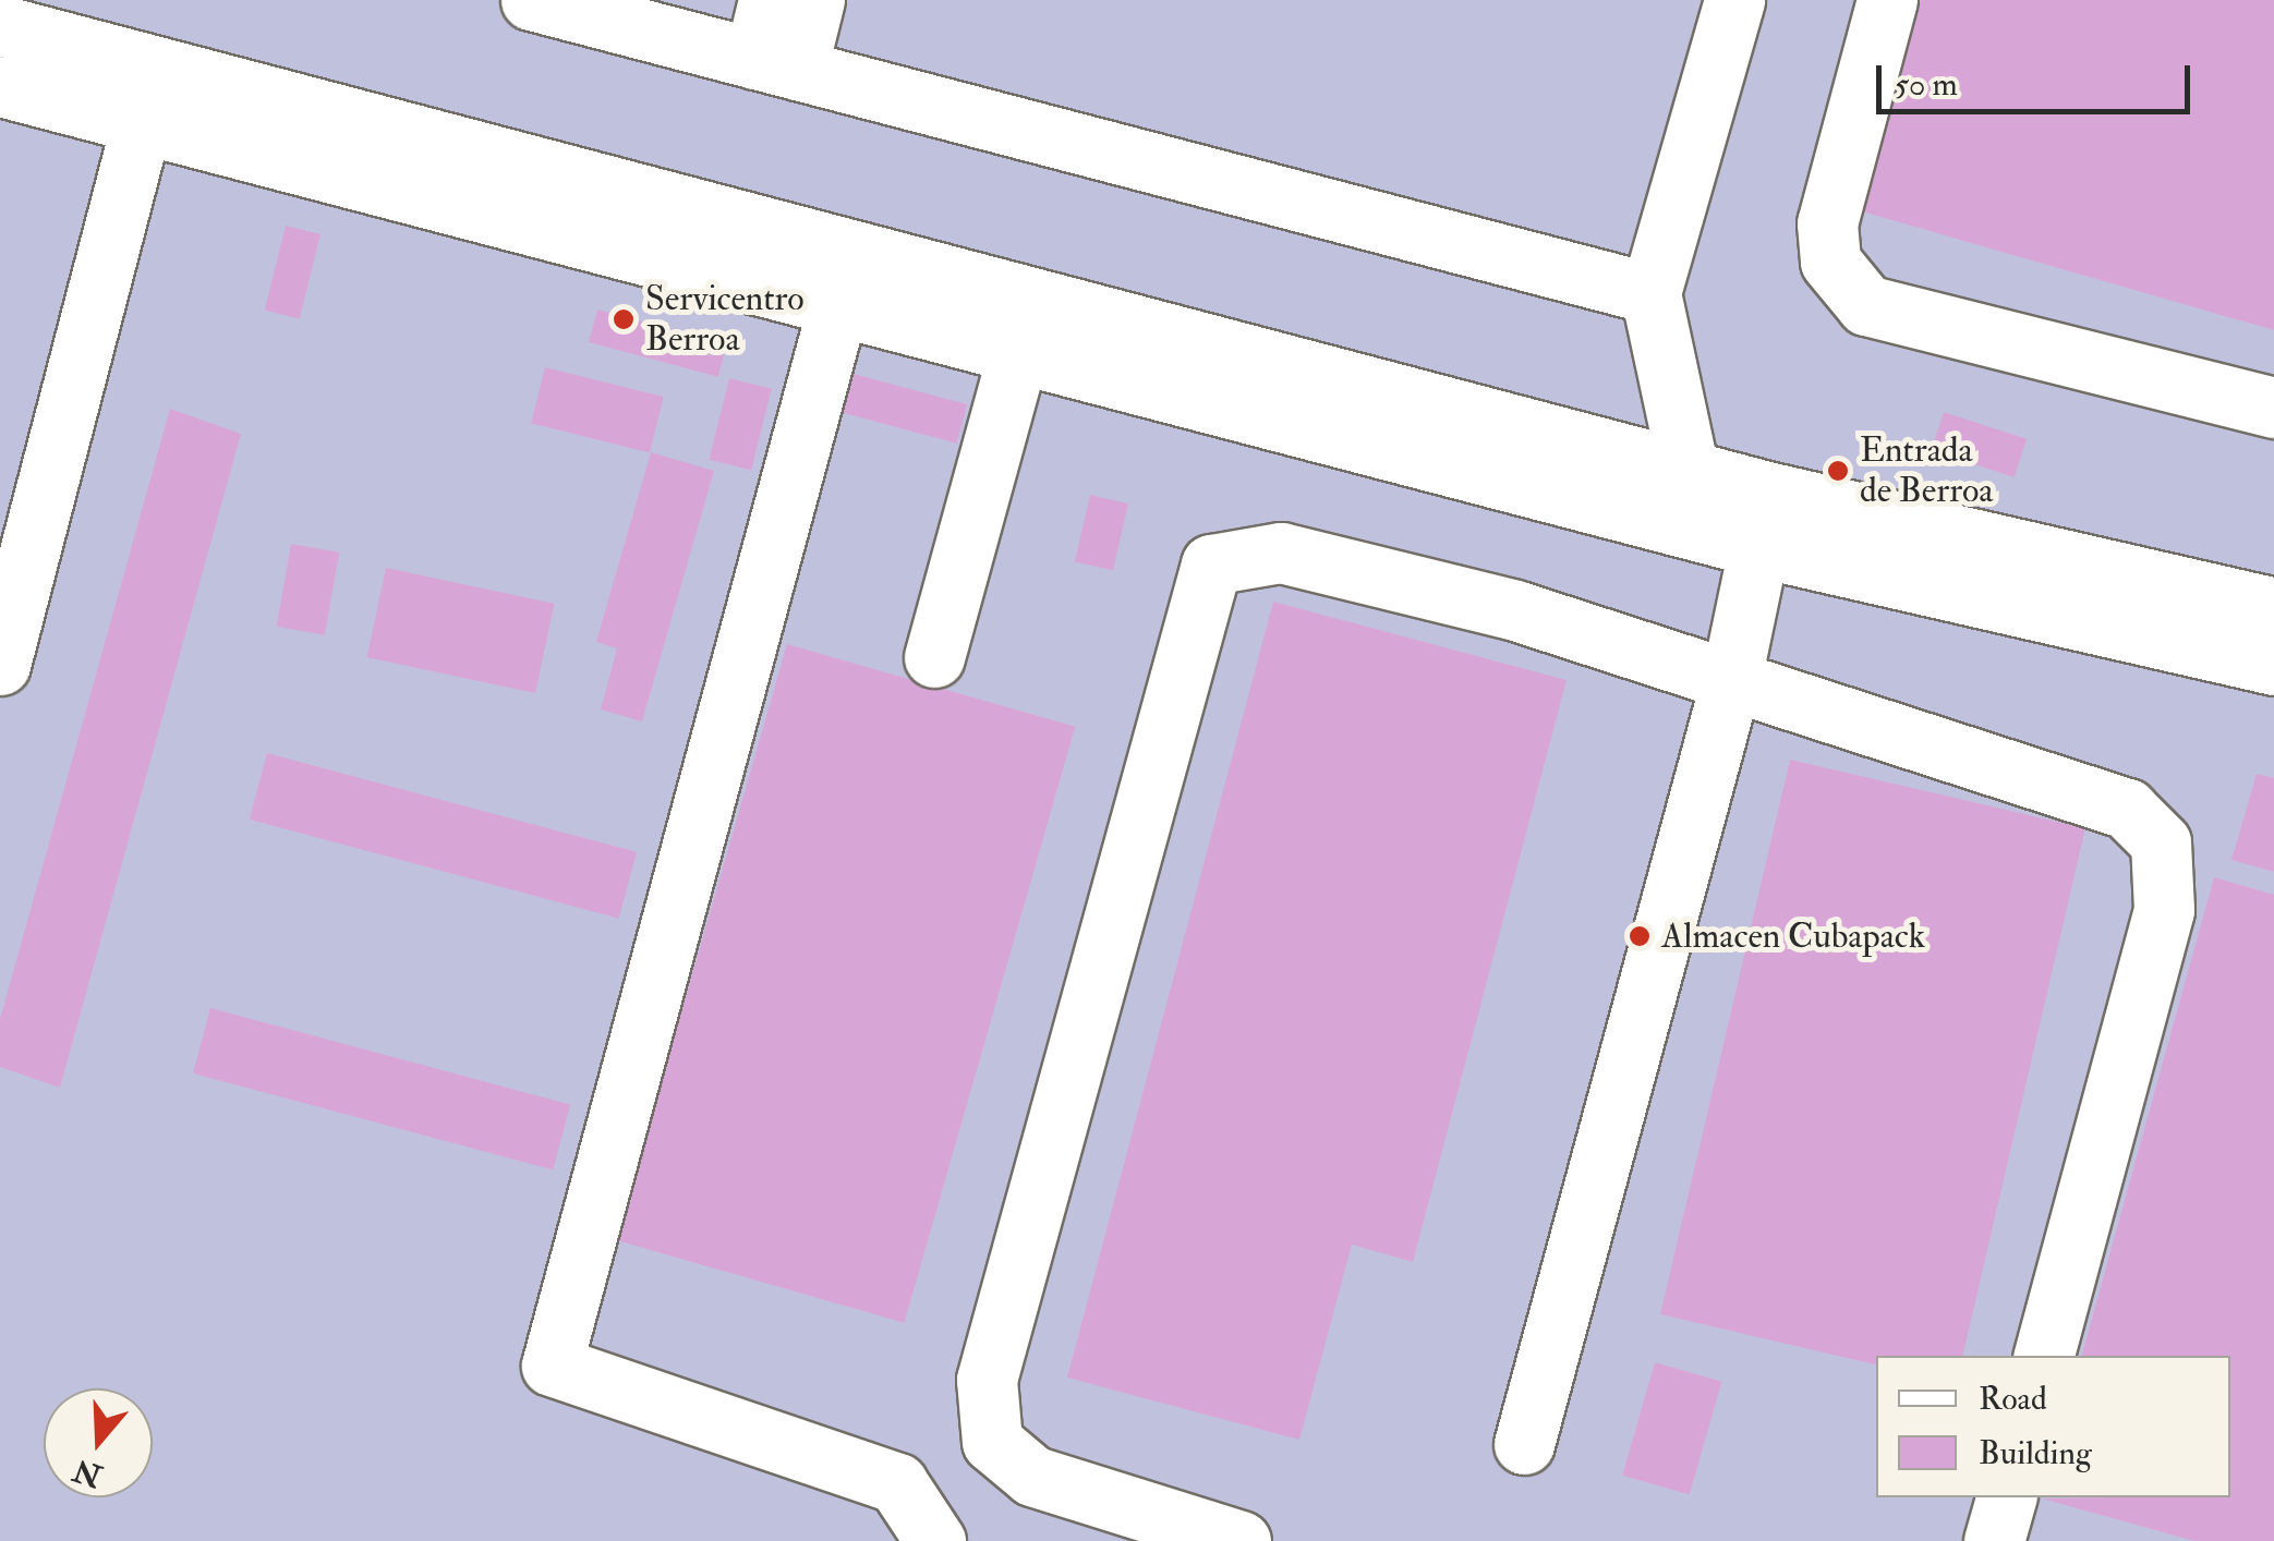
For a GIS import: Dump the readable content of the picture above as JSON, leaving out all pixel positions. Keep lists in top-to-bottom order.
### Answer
{
  "places": ["Servicentro Berroa", "Entrada de Berroa", "Almacen Cubapack"],
  "legend": ["Road", "Building"],
  "scale_bar": "50 m",
  "north": "bottom"
}
